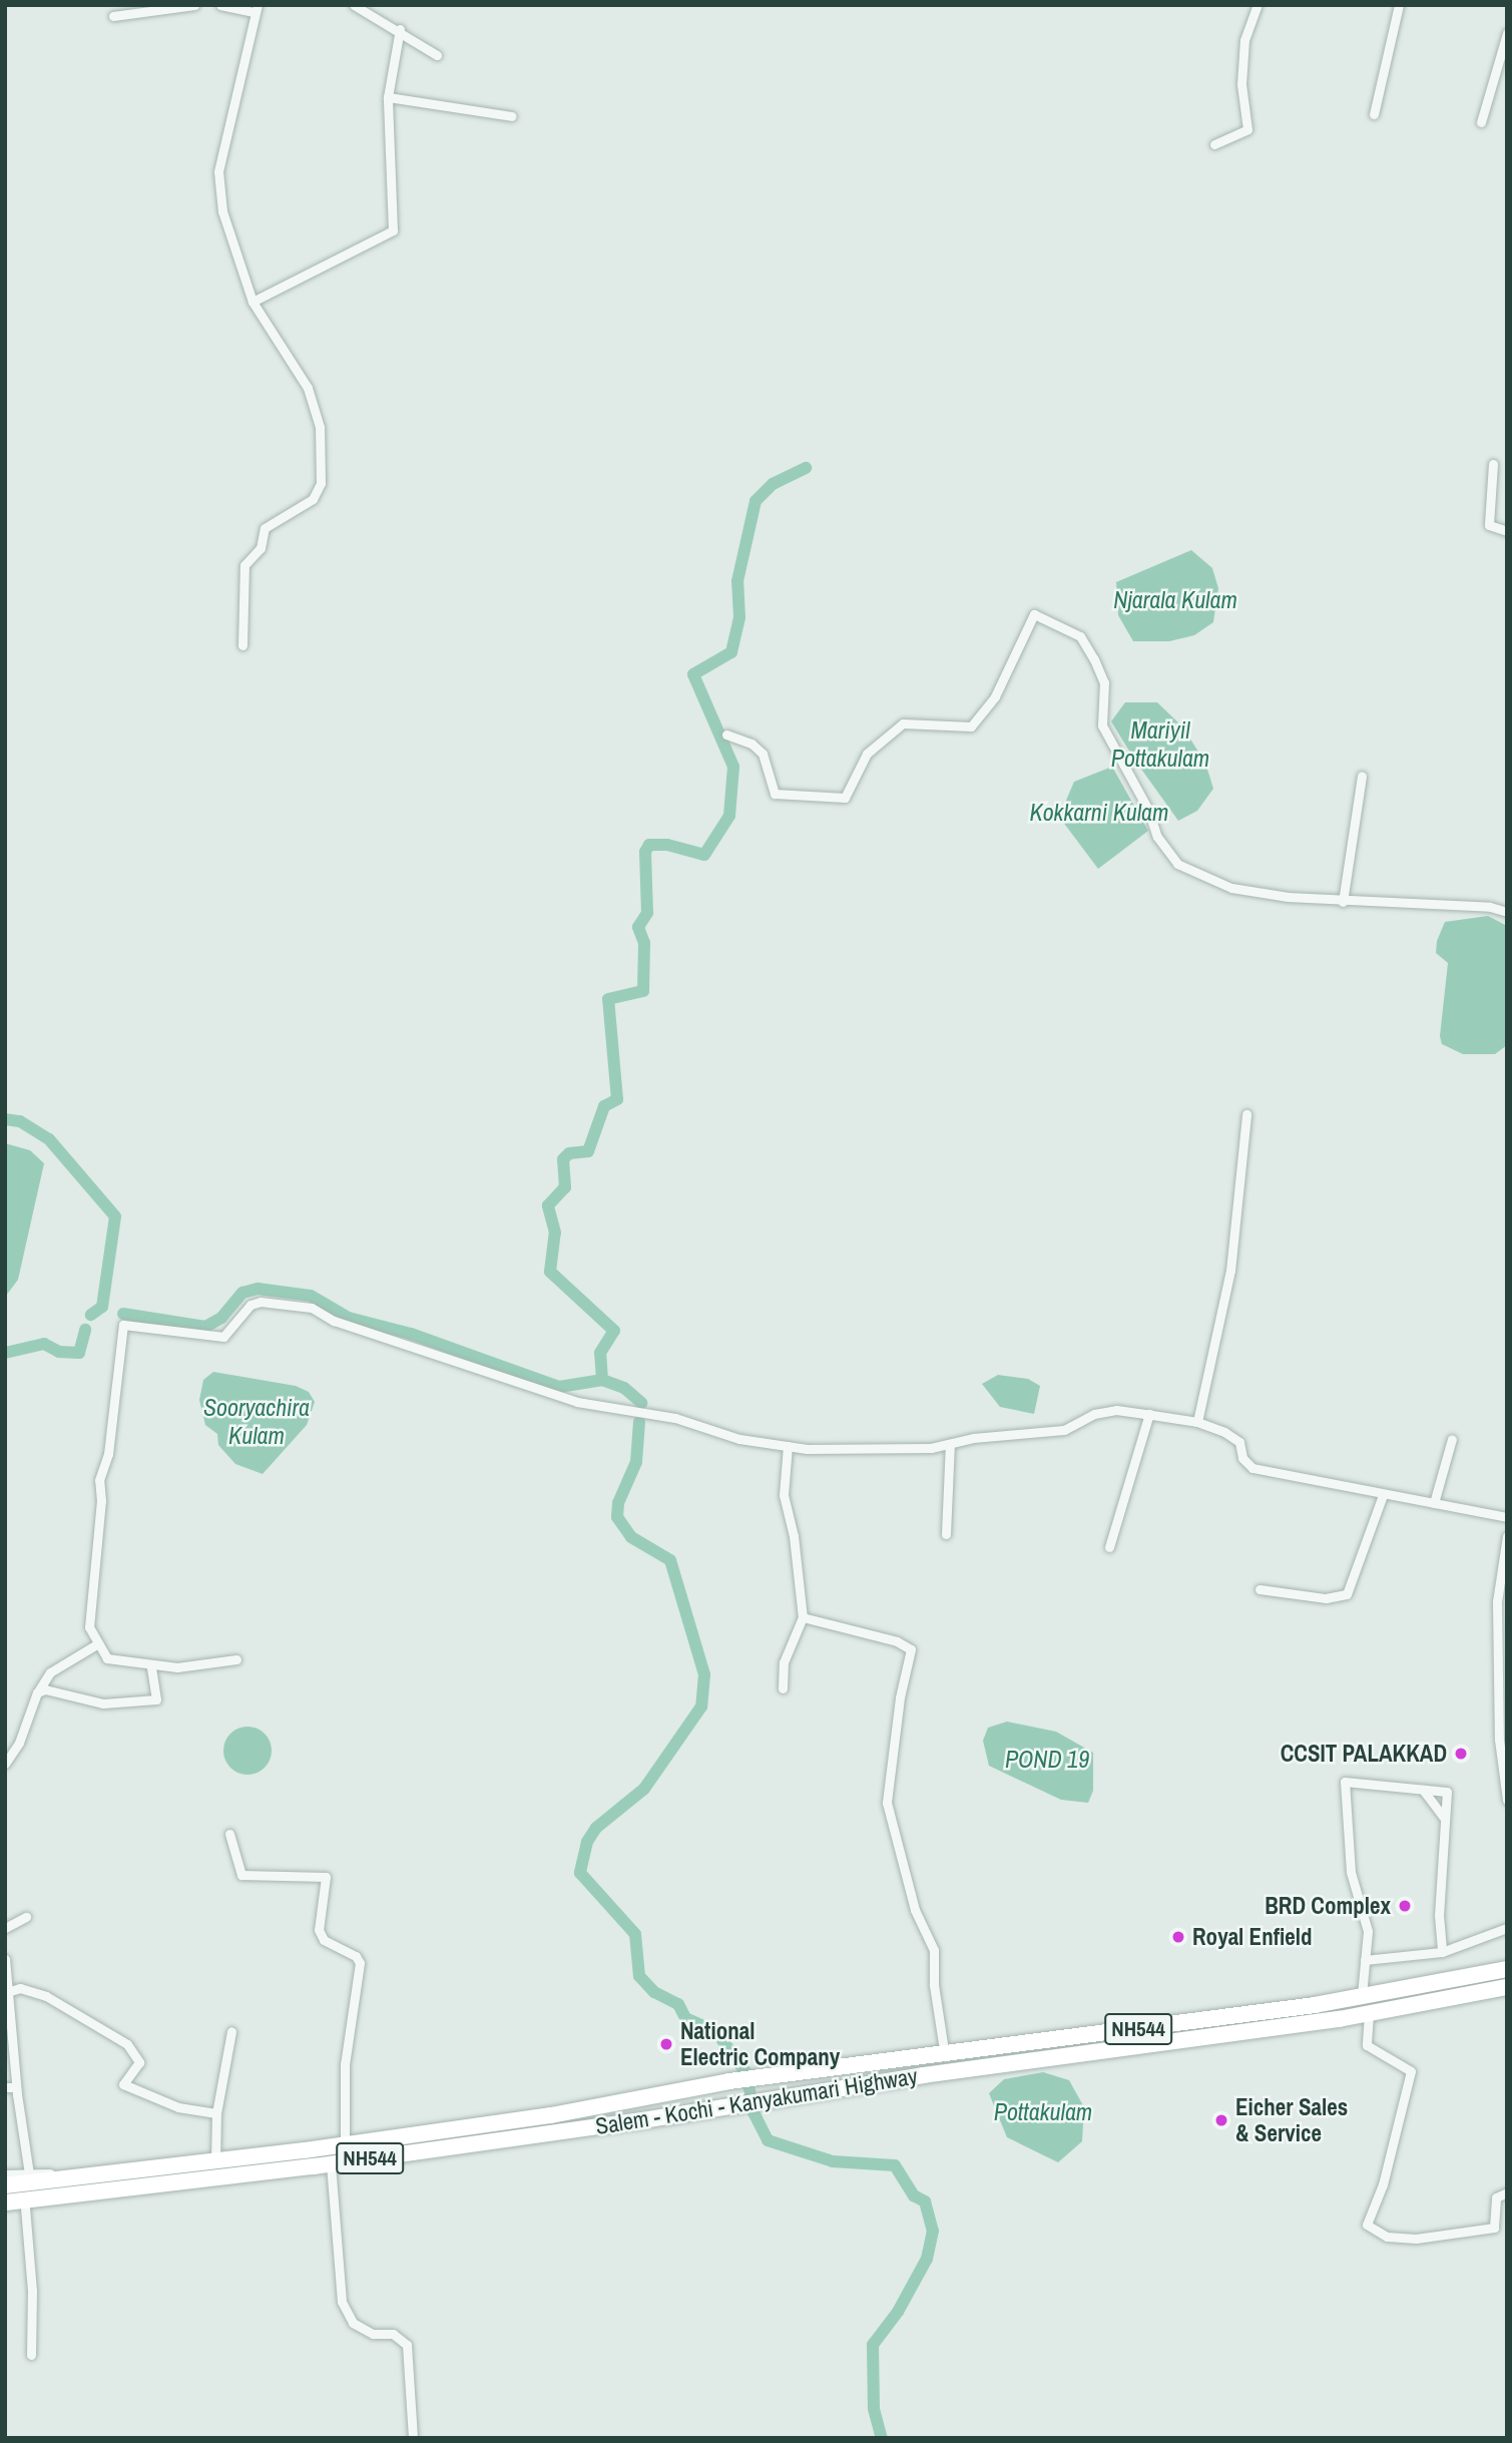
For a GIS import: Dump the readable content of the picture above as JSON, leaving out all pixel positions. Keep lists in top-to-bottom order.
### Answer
{
  "streets": {
    "highway": ["NH544", "Salem - Kochi - Kanyakumari Highway"]
  },
  "water": [
    "Njarala Kulam",
    "Mariyil Pottakulam",
    "Kokkarni Kulam",
    "Sooryachira Kulam",
    "POND 19",
    "Pottakulam"
  ],
  "places": [
    "CCSIT PALAKKAD",
    "BRD Complex",
    "Royal Enfield",
    "National Electric Company",
    "Eicher Sales & Service"
  ]
}
